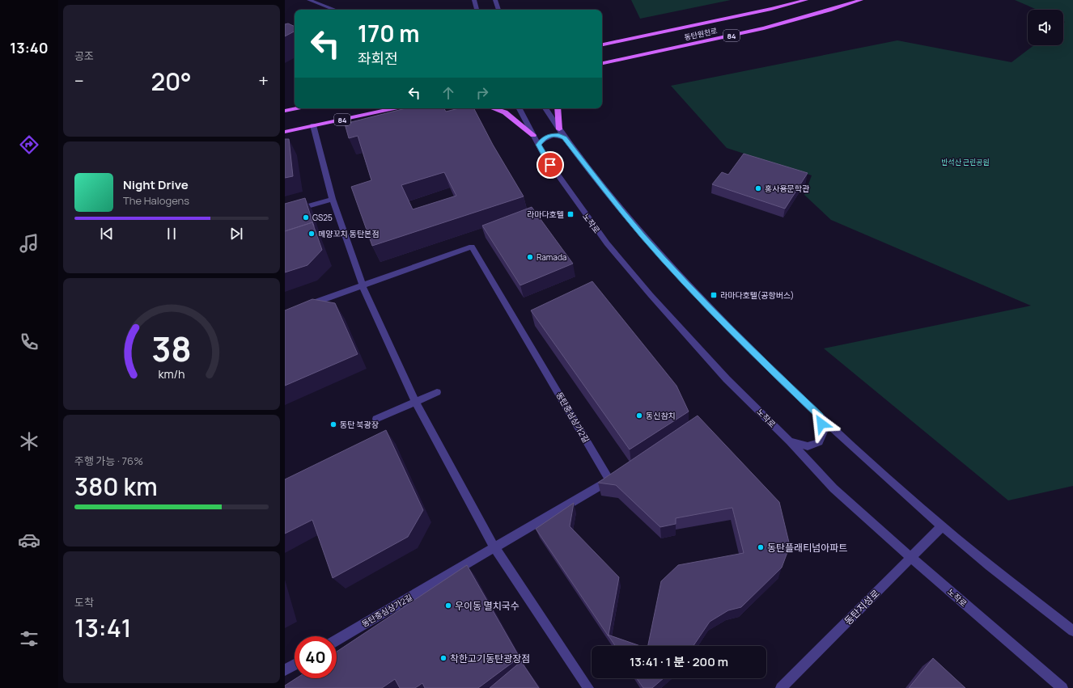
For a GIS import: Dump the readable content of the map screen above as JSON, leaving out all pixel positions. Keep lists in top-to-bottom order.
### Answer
{
  "streets": {
    "main road": ["동탄원천로", "84"],
    "street": ["노작로", "동탄중심상가2길", "동탄지성로"]
  },
  "crossings": [
    ["노작로", "동탄지성로"]
  ],
  "parks": ["반석산 근린공원"],
  "places": {
    "other": [
      "홍사용문학관",
      "GS25",
      "메양꼬치 동탄본점",
      "Ramada",
      "동신참치",
      "동탄 북광장",
      "동탄플래티넘아파트",
      "우이동 멸치국수",
      "착한고기동탄광장점"
    ],
    "transit": ["라마다호텔", "라마다호텔(공항버스)"]
  },
  "page": {
    "tabs": "13:40",
    "tile": [
      "공조",
      ["주행 가능 · 76%", "380 km"],
      ["도착", "13:41"]
    ],
    "turn": ["170 m", "좌회전"],
    "heat": ["−", "20°", "+"],
    "song": ["Night Drive", "The Halogens"],
    "limit": "40",
    "trip": "13:41 · 1 분 · 200 m",
    "gauge": ["38", "km/h"]
  }
}
